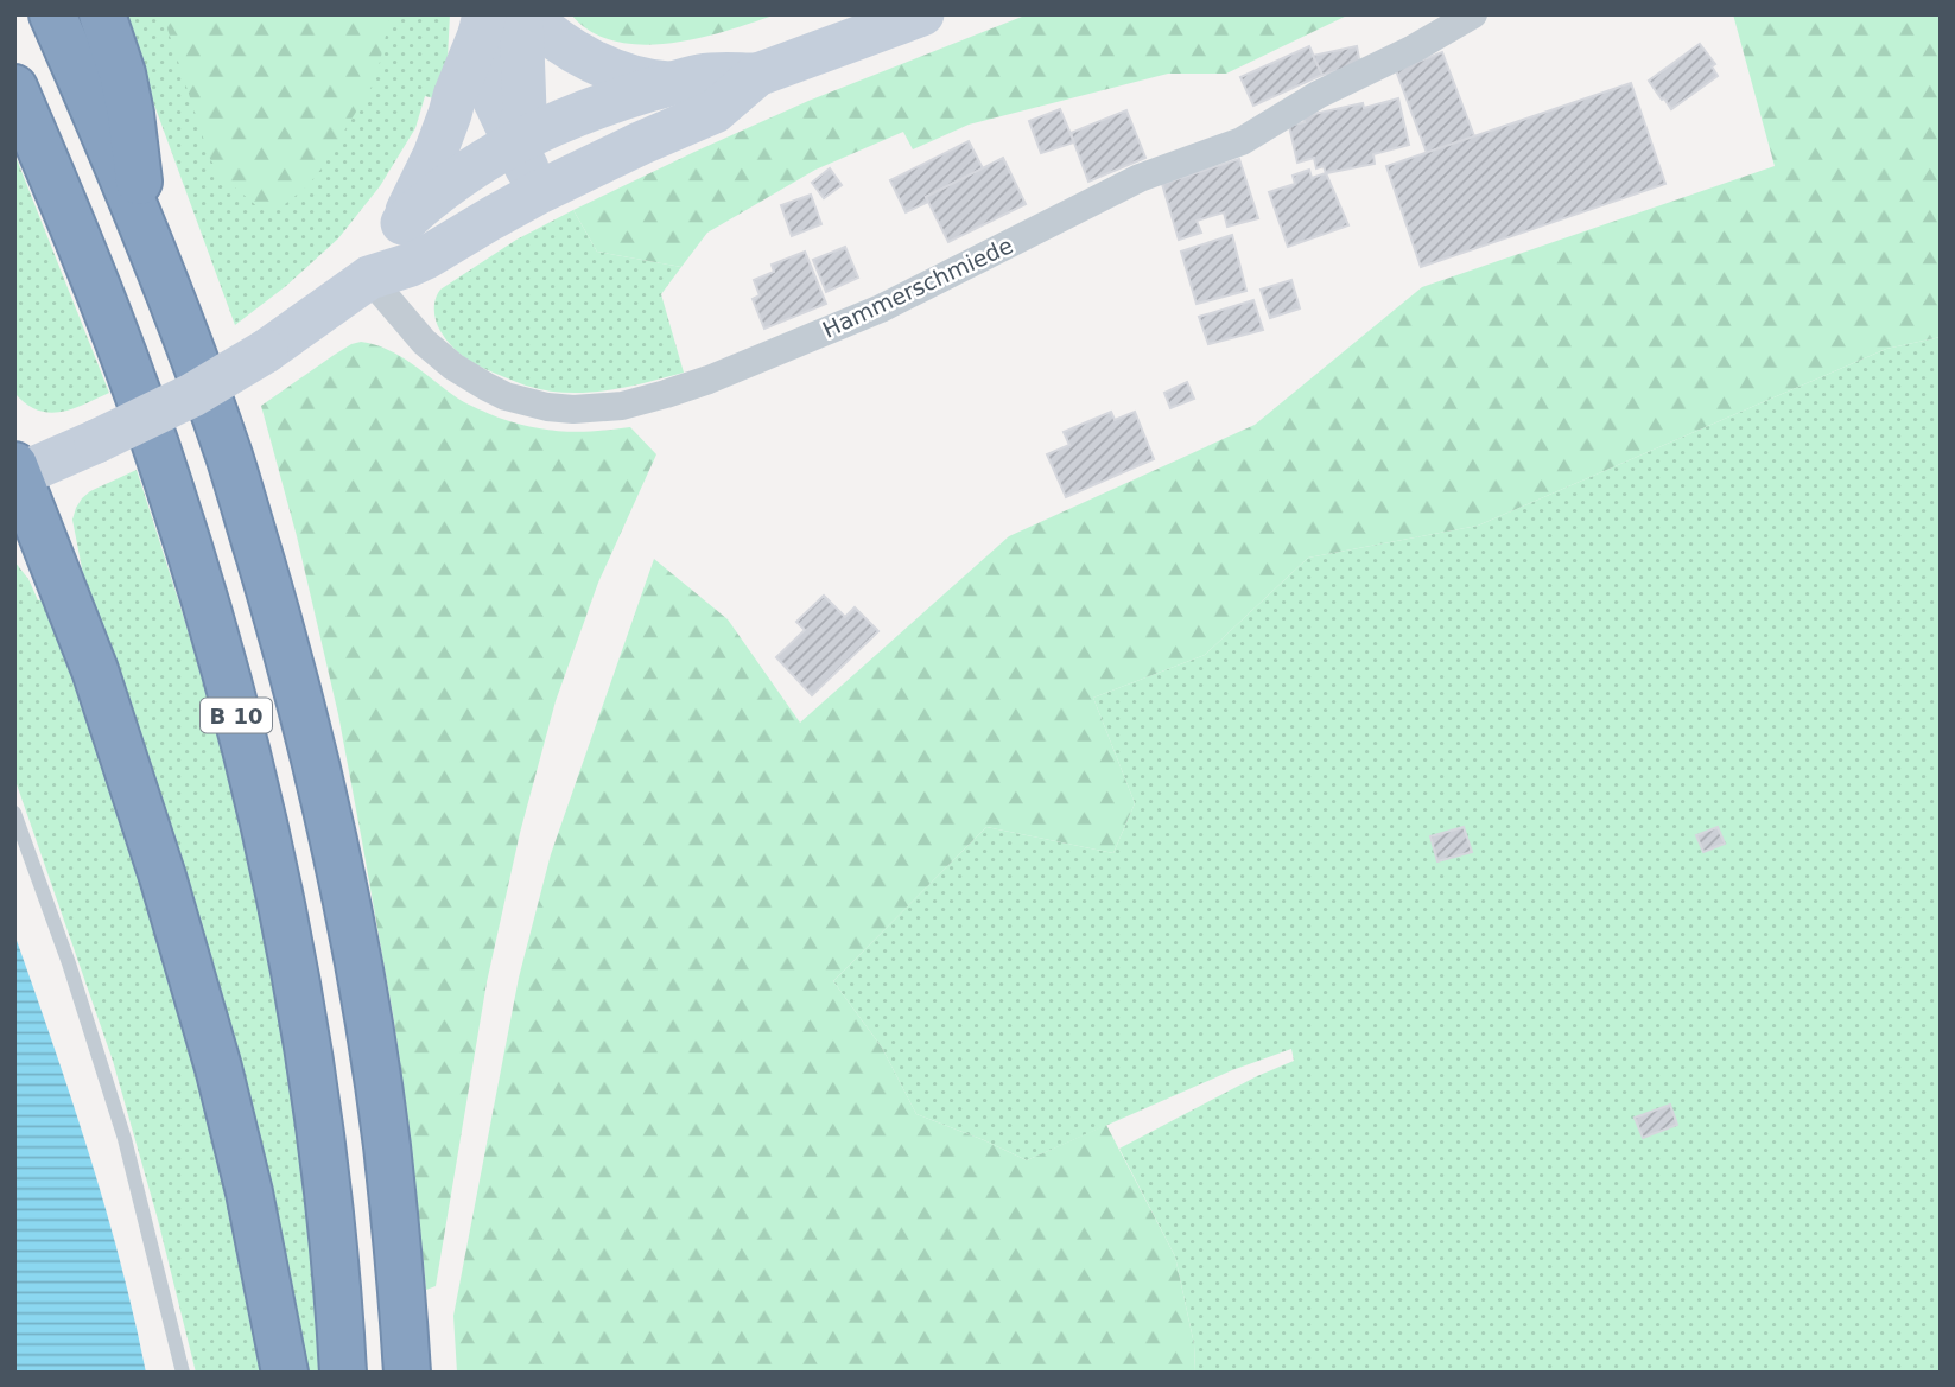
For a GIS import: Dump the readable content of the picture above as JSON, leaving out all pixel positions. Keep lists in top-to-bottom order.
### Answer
{
  "streets": {
    "highway": ["B 10"],
    "street": ["Hammerschmiede"]
  }
}
